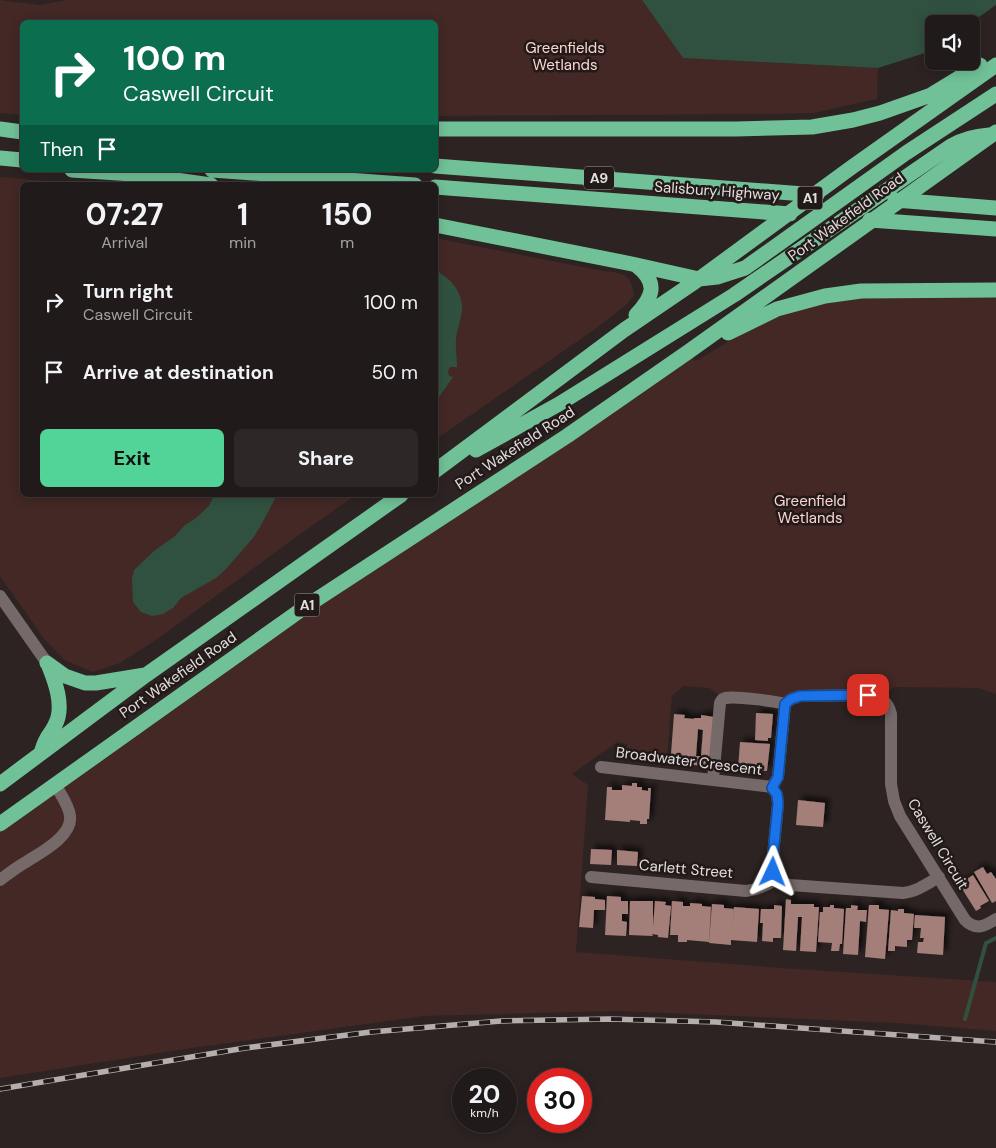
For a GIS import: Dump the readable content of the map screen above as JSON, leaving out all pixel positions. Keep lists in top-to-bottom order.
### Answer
{
  "streets": {
    "highway": [
      "A9",
      "Salisbury Highway",
      "A1",
      "Port Wakefield Road"
    ],
    "street": ["Broadwater Crescent", "Caswell Circuit", "Carlett Street"]
  },
  "parks": ["Greenfields Wetlands", "Greenfield Wetlands"],
  "page": {
    "turn": ["100 m", "Caswell Circuit"],
    "then": "Then",
    "eta": [
      "07:27",
      "Arrival",
      "1",
      "min",
      "150",
      "m"
    ],
    "list": [
      {
        "name": "Turn right",
        "note": "Caswell Circuit",
        "value": "100 m"
      },
      {
        "name": "Arrive at destination",
        "value": "50 m"
      }
    ],
    "buttons": ["Exit", "Share"],
    "speed": "20 km/h",
    "limit": "30"
  }
}
